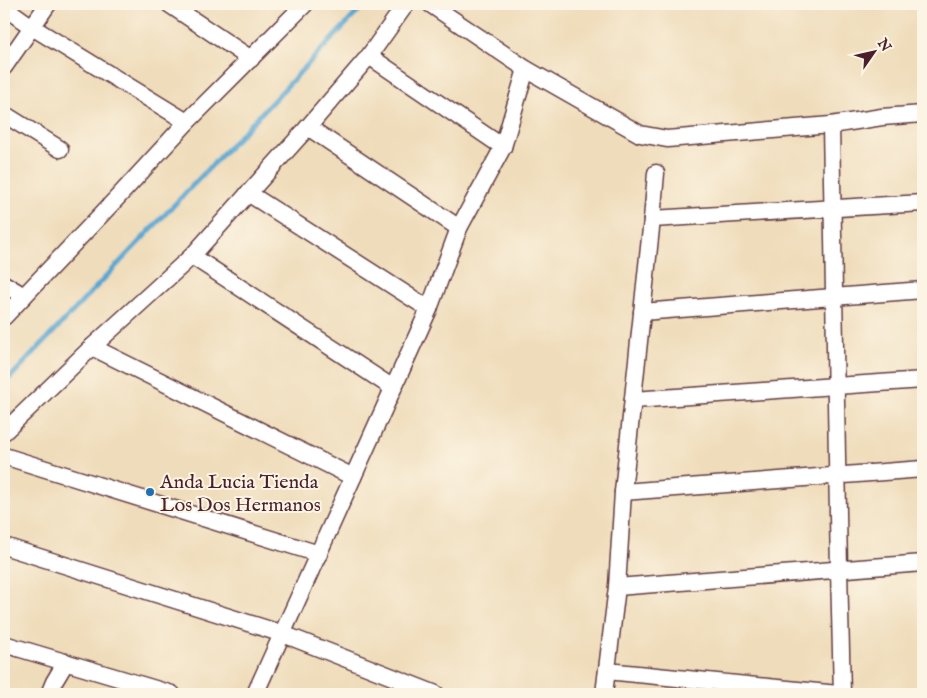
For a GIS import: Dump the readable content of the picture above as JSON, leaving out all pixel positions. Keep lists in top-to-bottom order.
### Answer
{
  "places": ["Anda Lucia Tienda Los Dos Hermanos"],
  "north": "top right"
}
